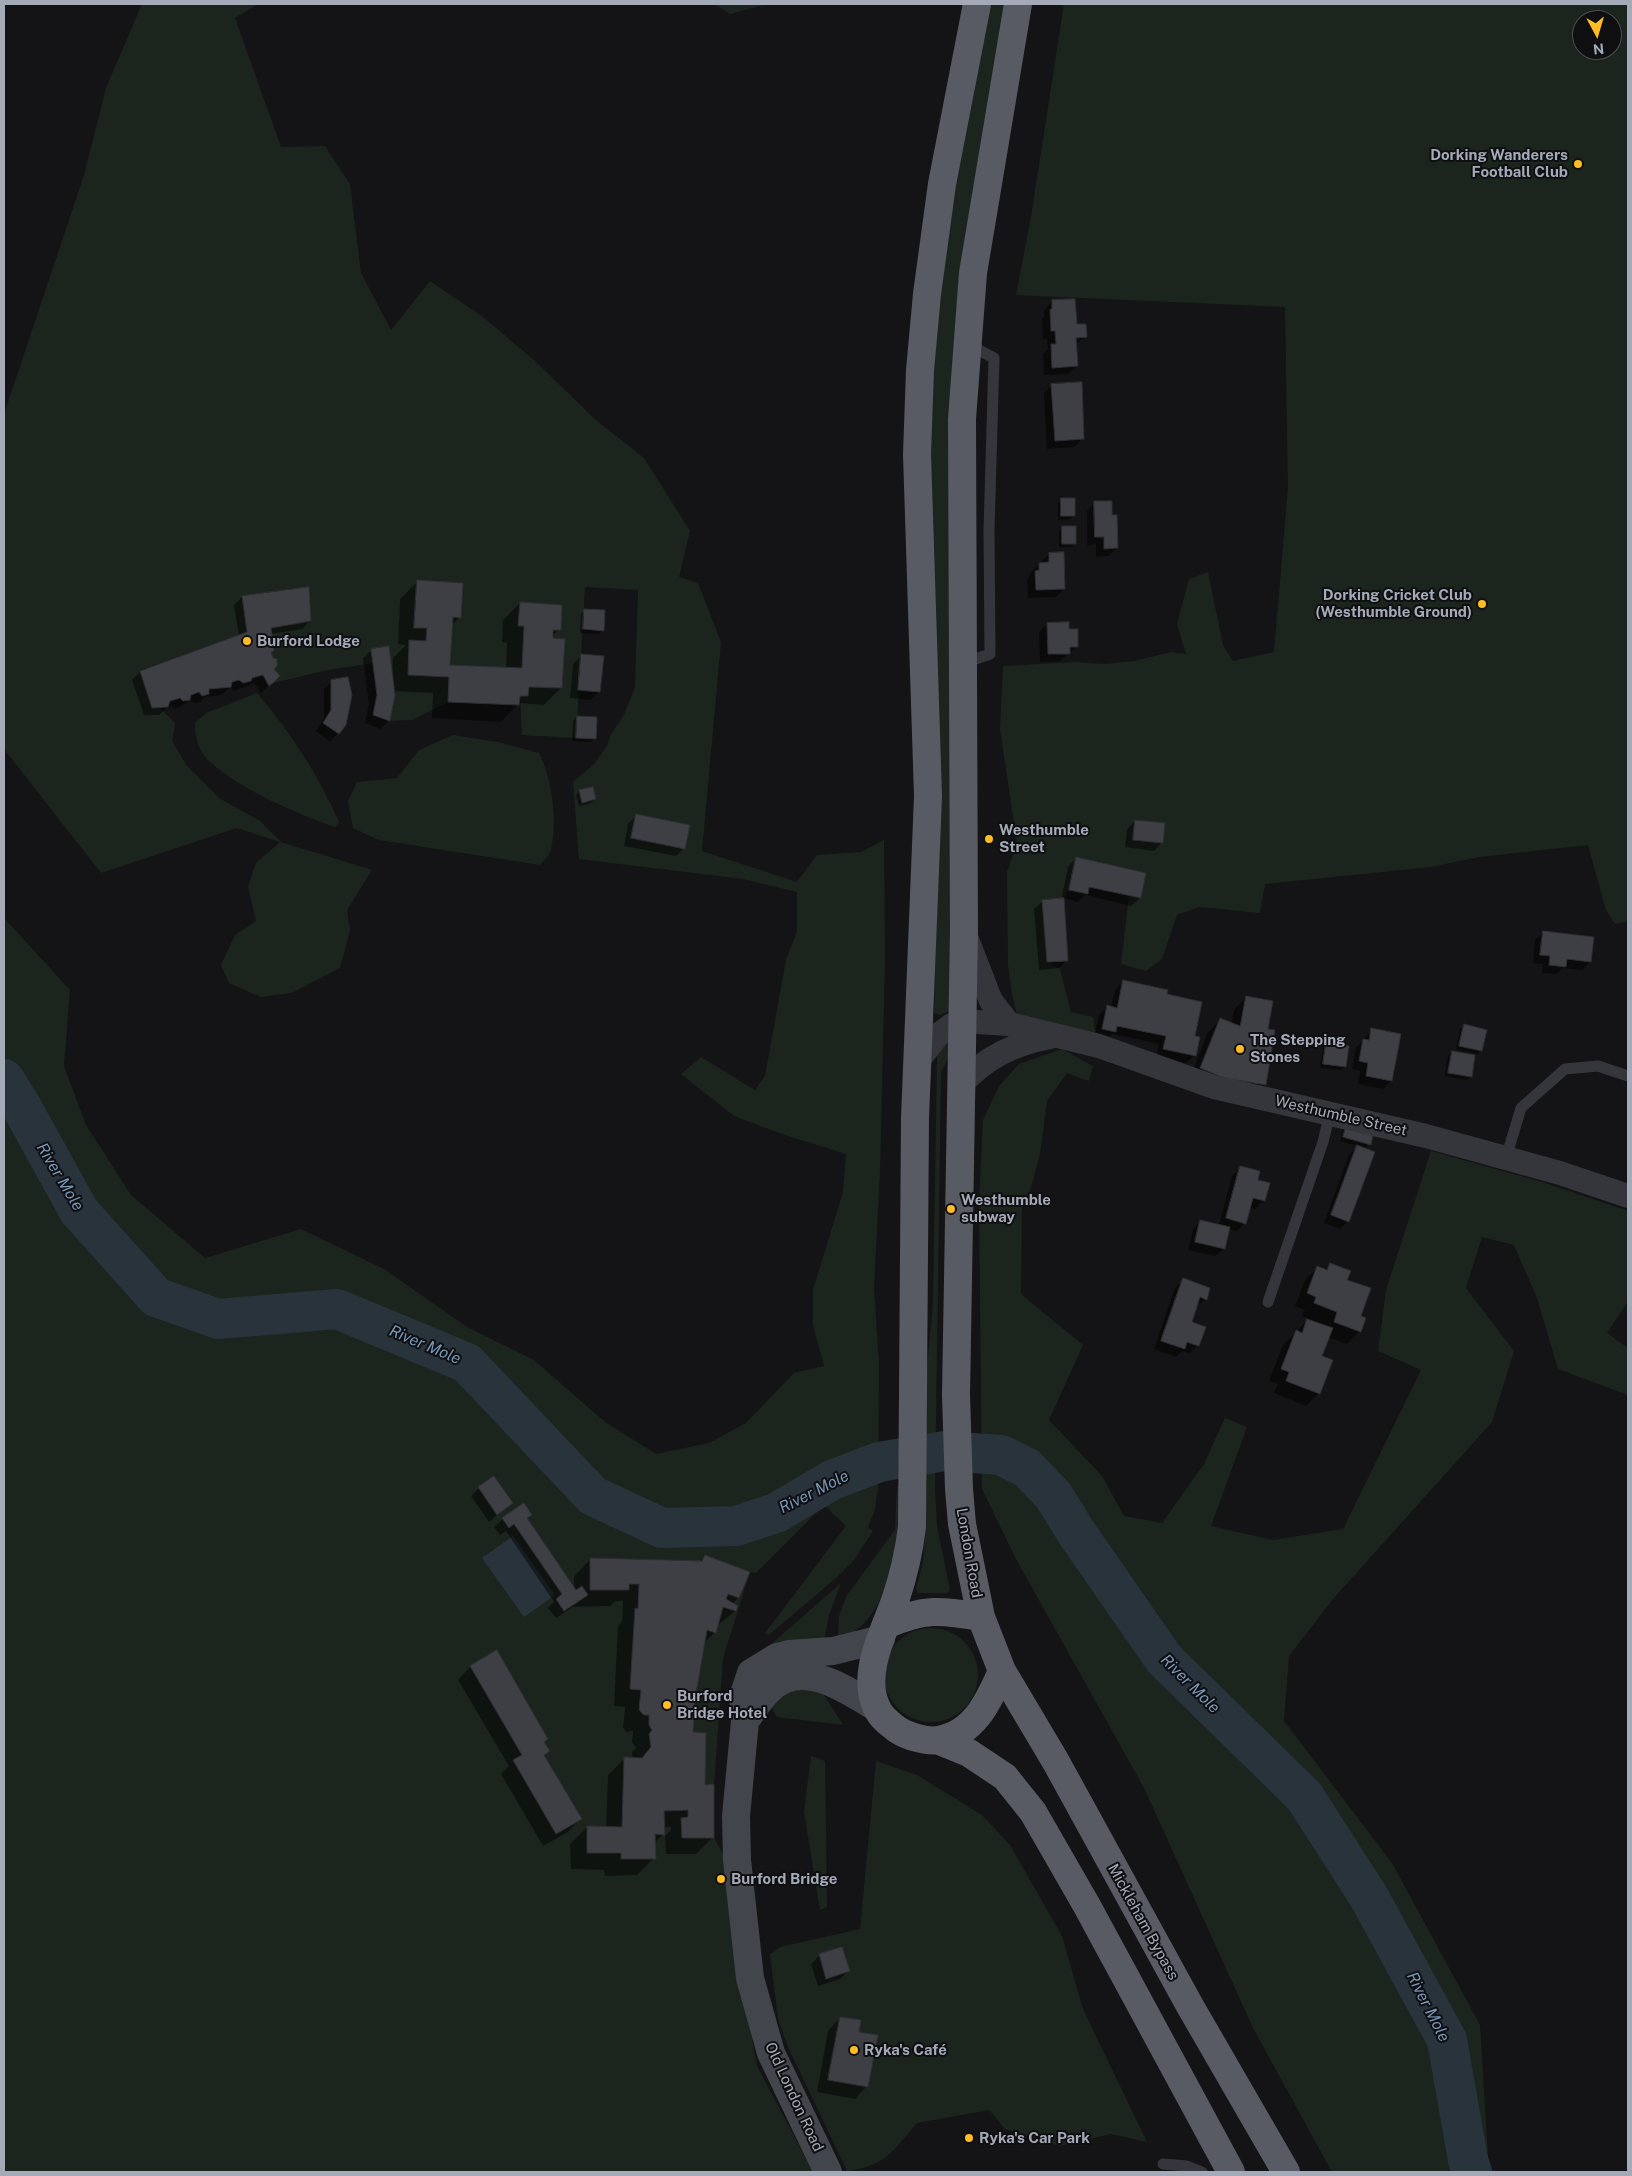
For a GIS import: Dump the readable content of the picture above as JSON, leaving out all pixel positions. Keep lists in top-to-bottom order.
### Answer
{
  "streets": {
    "highway": ["London Road", "Mickleham Bypass"],
    "main road": ["Old London Road"],
    "street": ["Westhumble Street"]
  },
  "crossings": [
    ["Westhumble Street", "London Road"],
    ["London Road", "Mickleham Bypass"]
  ],
  "water": ["River Mole"],
  "places": [
    "Dorking Wanderers Football Club",
    "Dorking Cricket Club (Westhumble Ground)",
    "Burford Lodge",
    "Westhumble Street",
    "The Stepping Stones",
    "Westhumble subway",
    "Burford Bridge Hotel",
    "Burford Bridge",
    "Ryka's Café",
    "Ryka's Car Park"
  ],
  "north": "bottom"
}
